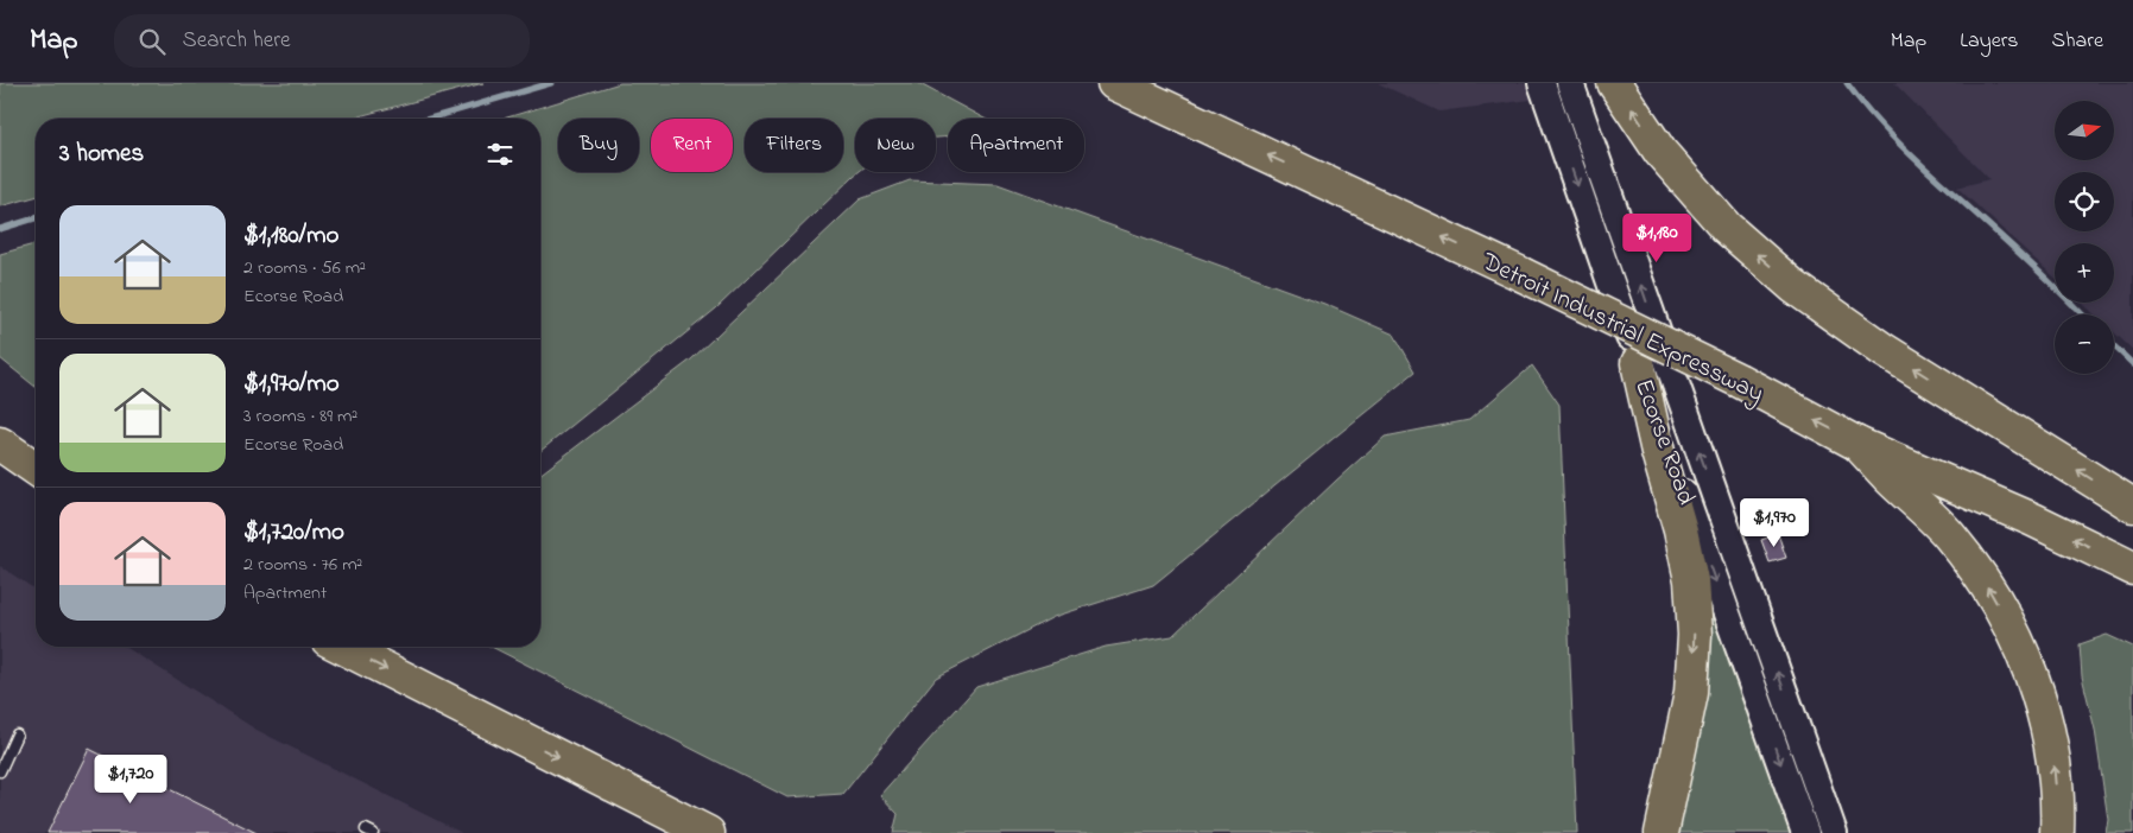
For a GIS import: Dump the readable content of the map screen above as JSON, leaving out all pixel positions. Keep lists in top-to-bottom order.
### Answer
{
  "streets": {
    "highway": ["Detroit Industrial Expressway"],
    "main road": ["Ecorse Road"]
  },
  "north": "right",
  "page": {
    "header": "Map",
    "search": "Search here",
    "nav": ["Map", "Layers", "Share"],
    "map_buttons": ["+", "−"],
    "chip": [
      "Buy",
      "Rent",
      "Filters",
      "New",
      "Apartment"
    ],
    "heading": "3 homes",
    "list": [
      {
        "name": "$1,180/mo",
        "note": "2 rooms · 56 m² · Ecorse Road"
      },
      {
        "name": "$1,970/mo",
        "note": "3 rooms · 89 m² · Ecorse Road"
      },
      {
        "name": "$1,720/mo",
        "note": "2 rooms · 76 m² · Apartment"
      }
    ],
    "price": ["$1,180", "$1,970", "$1,720"]
  }
}
